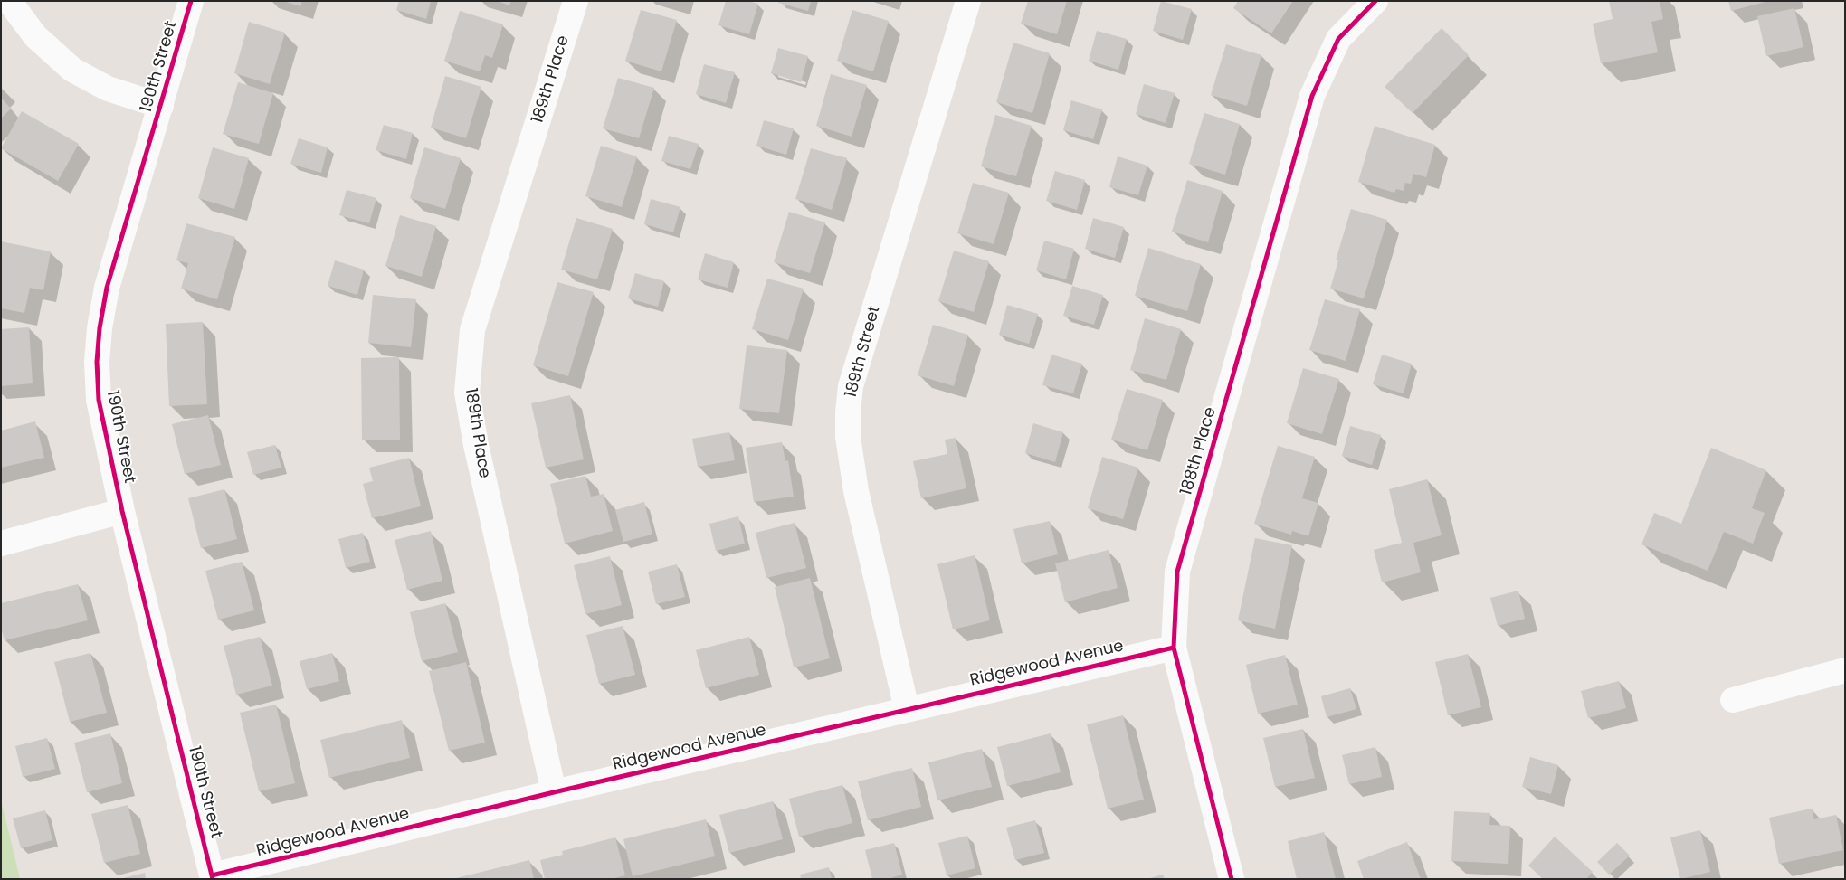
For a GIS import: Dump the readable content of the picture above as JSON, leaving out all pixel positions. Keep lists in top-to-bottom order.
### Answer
{
  "streets": {
    "street": [
      "190th Street",
      "189th Place",
      "189th Street",
      "188th Place",
      "Ridgewood Avenue"
    ]
  },
  "crossings": [
    ["190th Street", "Ridgewood Avenue"],
    ["189th Place", "Ridgewood Avenue"],
    ["189th Street", "Ridgewood Avenue"],
    ["188th Place", "Ridgewood Avenue"]
  ]
}
